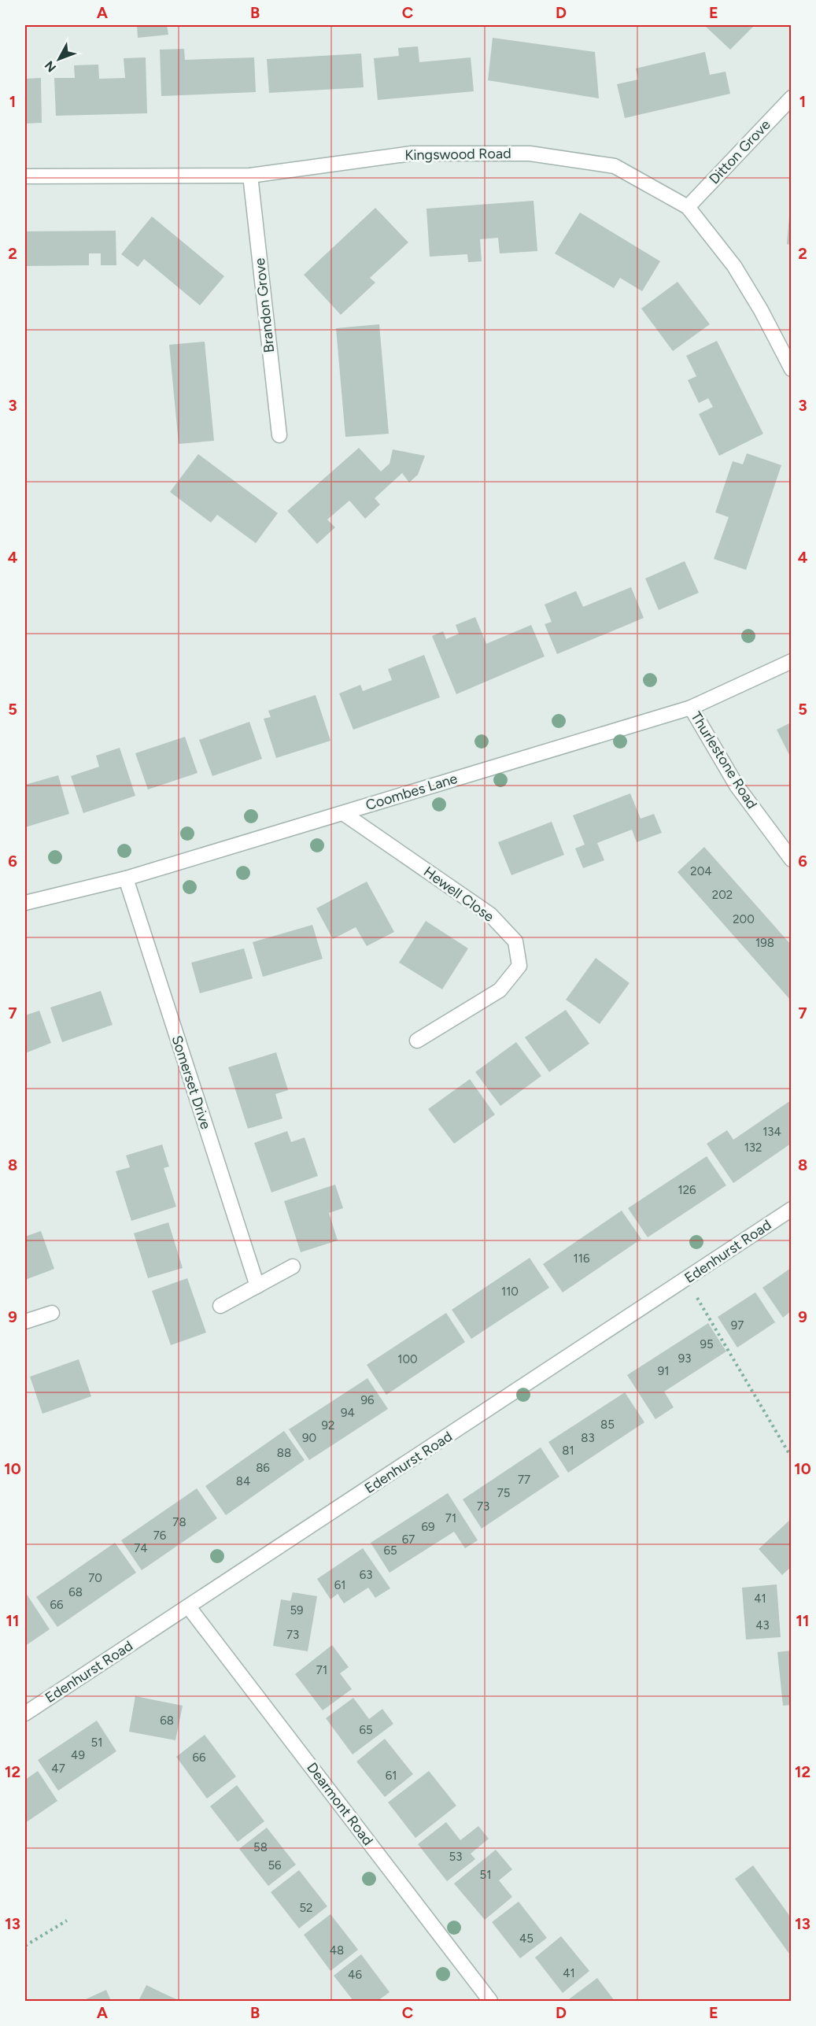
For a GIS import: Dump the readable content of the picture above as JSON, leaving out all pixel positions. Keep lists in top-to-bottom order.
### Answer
{
  "streets": {
    "street": [
      "Ditton Grove",
      "Kingswood Road",
      "Brandon Grove",
      "Thurlestone Road",
      "Coombes Lane",
      "Hewell Close",
      "Somerset Drive",
      "Edenhurst Road",
      "Dearmont Road"
    ]
  },
  "crossings": [
    ["Ditton Grove", "Kingswood Road"],
    ["Kingswood Road", "Brandon Grove"],
    ["Thurlestone Road", "Coombes Lane"],
    ["Coombes Lane", "Hewell Close"],
    ["Coombes Lane", "Somerset Drive"],
    ["Edenhurst Road", "Dearmont Road"]
  ],
  "house_numbers": [
    "204",
    "202",
    "200",
    "198",
    "134",
    "132",
    "126",
    "116",
    "110",
    "97",
    "95",
    "93",
    "100",
    "91",
    "96",
    "94",
    "85",
    "92",
    "90",
    "83",
    "81",
    "88",
    "86",
    "77",
    "84",
    "75",
    "73",
    "71",
    "78",
    "69",
    "76",
    "67",
    "74",
    "65",
    "63",
    "70",
    "61",
    "68",
    "41",
    "66",
    "59",
    "43",
    "73",
    "71",
    "68",
    "65",
    "51",
    "49",
    "66",
    "47",
    "61",
    "58",
    "53",
    "56",
    "51",
    "52",
    "45",
    "48",
    "41",
    "46"
  ],
  "north": "bottom left",
  "grid": {
    "columns": [
      "A",
      "B",
      "C",
      "D",
      "E"
    ],
    "rows": [
      "1",
      "2",
      "3",
      "4",
      "5",
      "6",
      "7",
      "8",
      "9",
      "10",
      "11",
      "12",
      "13"
    ]
  }
}
